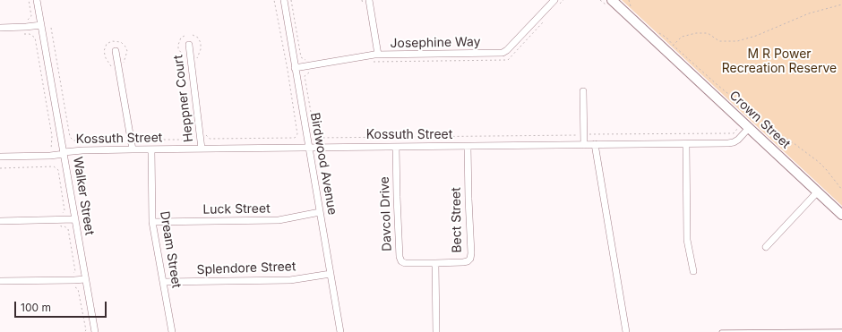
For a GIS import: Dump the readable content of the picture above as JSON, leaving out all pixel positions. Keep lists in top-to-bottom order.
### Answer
{
  "streets": {
    "street": [
      "Josephine Way",
      "Heppner Court",
      "Crown Street",
      "Kossuth Street",
      "Birdwood Avenue",
      "Walker Street",
      "Luck Street",
      "Davcol Drive",
      "Bect Street",
      "Dream Street",
      "Splendore Street"
    ]
  },
  "crossings": [
    ["Josephine Way", "Birdwood Avenue"],
    ["Heppner Court", "Kossuth Street"],
    ["Crown Street", "Kossuth Street"],
    ["Kossuth Street", "Birdwood Avenue"],
    ["Kossuth Street", "Walker Street"],
    ["Kossuth Street", "Davcol Drive"],
    ["Kossuth Street", "Bect Street"],
    ["Kossuth Street", "Dream Street"],
    ["Birdwood Avenue", "Luck Street"],
    ["Birdwood Avenue", "Splendore Street"],
    ["Luck Street", "Dream Street"],
    ["Davcol Drive", "Bect Street"],
    ["Dream Street", "Splendore Street"]
  ],
  "parks": ["M R Power Recreation Reserve"],
  "scale_bar": "100 m"
}
